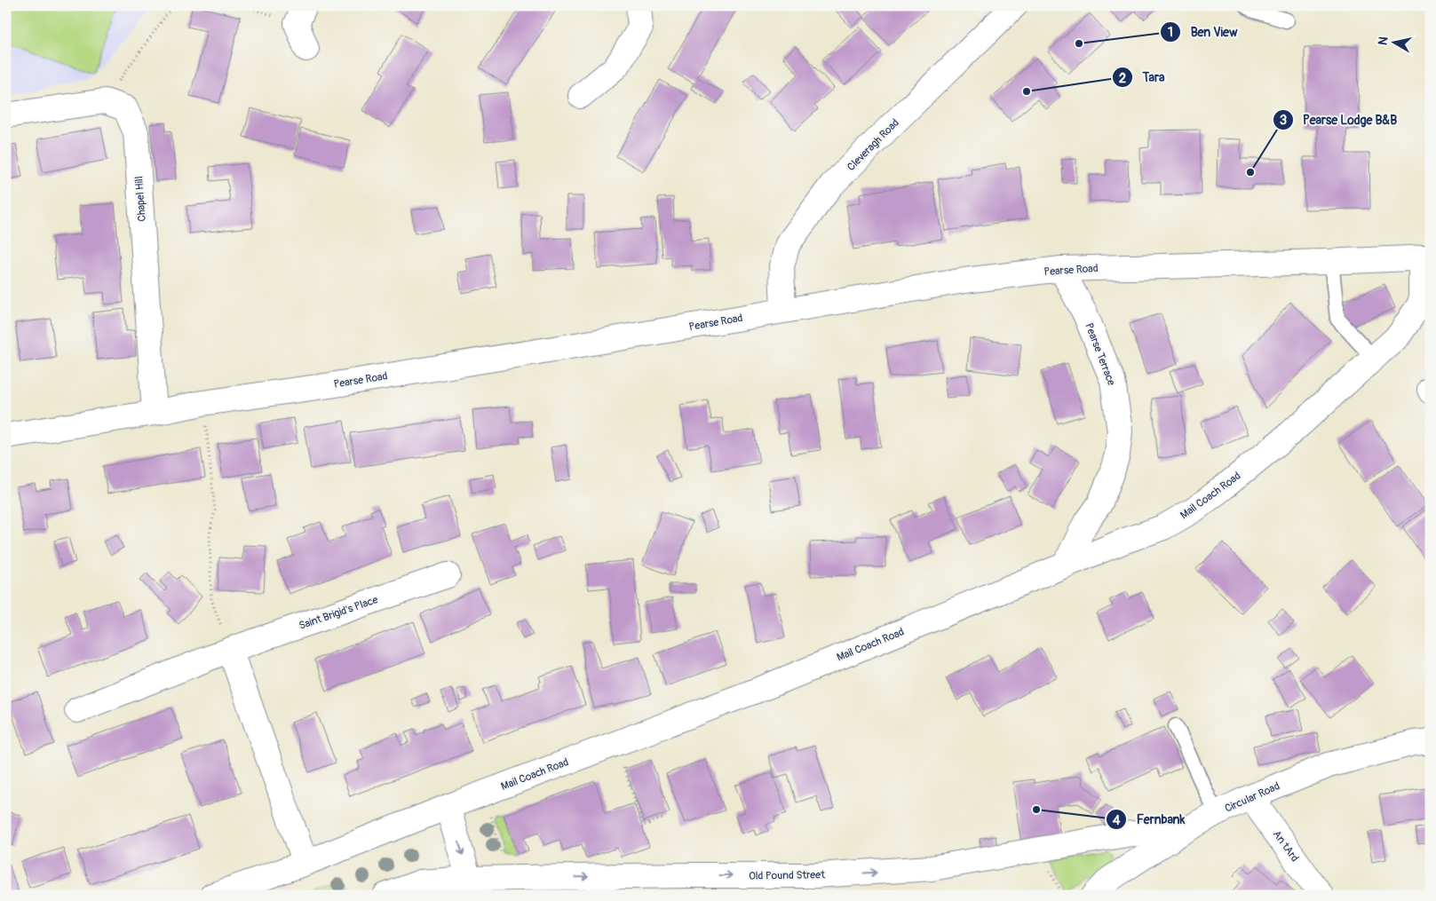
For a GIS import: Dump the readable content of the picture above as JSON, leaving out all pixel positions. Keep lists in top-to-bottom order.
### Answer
{
  "streets": {
    "street": [
      "Cleveragh Road",
      "Chapel Hill",
      "Pearse Road",
      "Pearse Terrace",
      "Mail Coach Road",
      "Saint Brigid's Place",
      "Circular Road",
      "An tArd",
      "Old Pound Street"
    ]
  },
  "crossings": [
    ["Cleveragh Road", "Pearse Road"],
    ["Chapel Hill", "Pearse Road"],
    ["Pearse Road", "Pearse Terrace"],
    ["Pearse Road", "Mail Coach Road"],
    ["Pearse Terrace", "Mail Coach Road"],
    ["Circular Road", "An tArd"],
    ["Circular Road", "Old Pound Street"]
  ],
  "one_way": ["Old Pound Street"],
  "places": [
    "Ben View",
    "Tara",
    "Pearse Lodge B&B",
    "Fernbank"
  ],
  "north": "left"
}
